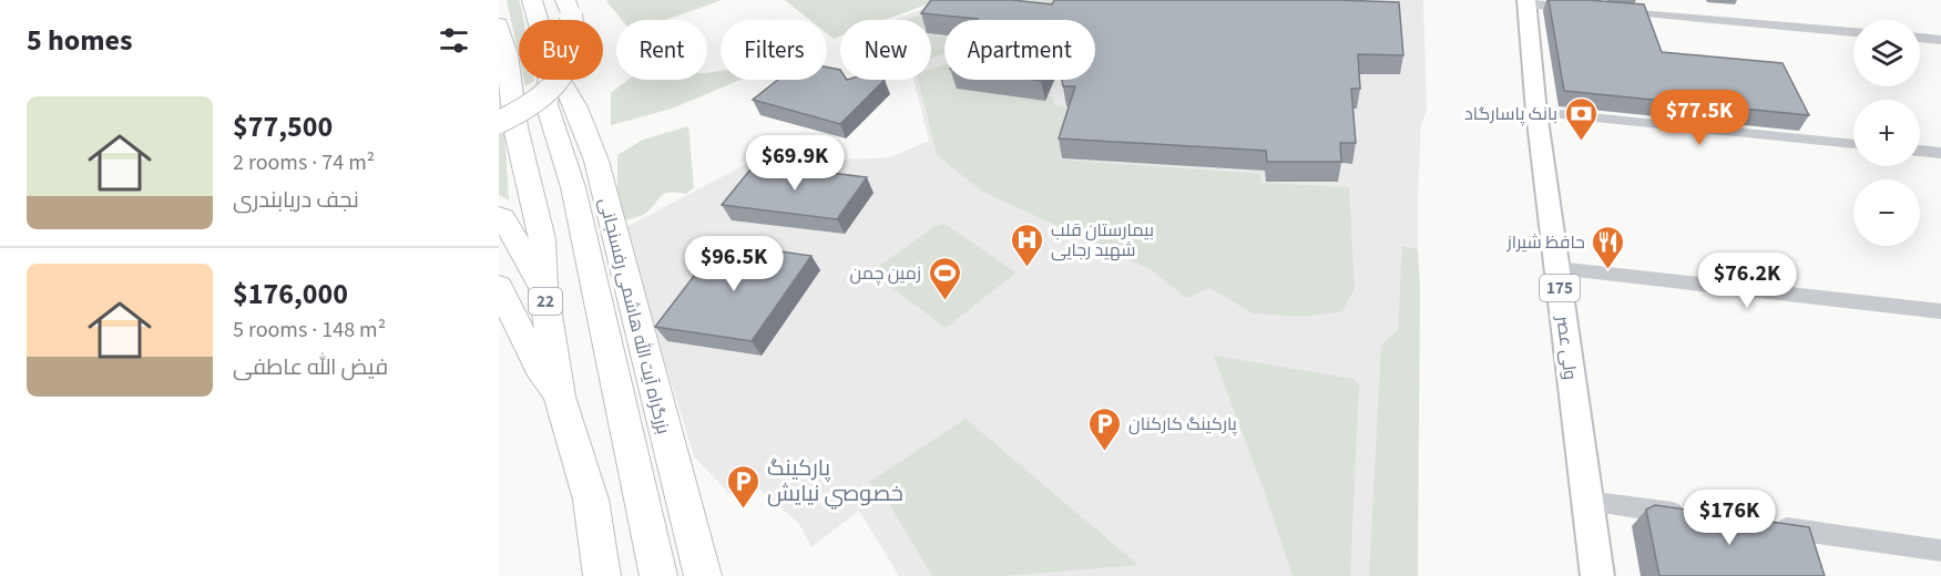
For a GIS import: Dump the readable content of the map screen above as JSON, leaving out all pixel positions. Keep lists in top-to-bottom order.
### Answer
{
  "streets": {
    "highway": ["22", "بزرگراه آیت الله هاشمی رفسنجانی"],
    "main road": ["175", "ولی عصر"]
  },
  "places": {
    "bank": ["بانک پاسارگاد"],
    "hospital": ["بیمارستان قلب شهید رجایی"],
    "restaurant": ["حافظ شیراز"],
    "sports": ["زمین چمن"],
    "parking": ["پارکینگ کارکنان", "پاركينگ خصوصي نيايش"]
  },
  "page": {
    "heading": "5 homes",
    "map_buttons": ["+", "−"],
    "chip": [
      "Buy",
      "Rent",
      "Filters",
      "New",
      "Apartment"
    ],
    "list": [
      {
        "name": "$77,500",
        "note": "2 rooms · 74 m² · نجف دریابندری"
      },
      {
        "name": "$176,000",
        "note": "5 rooms · 148 m² · فیض الله عاطفی"
      }
    ],
    "price": [
      "$77.5K",
      "$69.9K",
      "$96.5K",
      "$76.2K",
      "$176K"
    ]
  }
}
